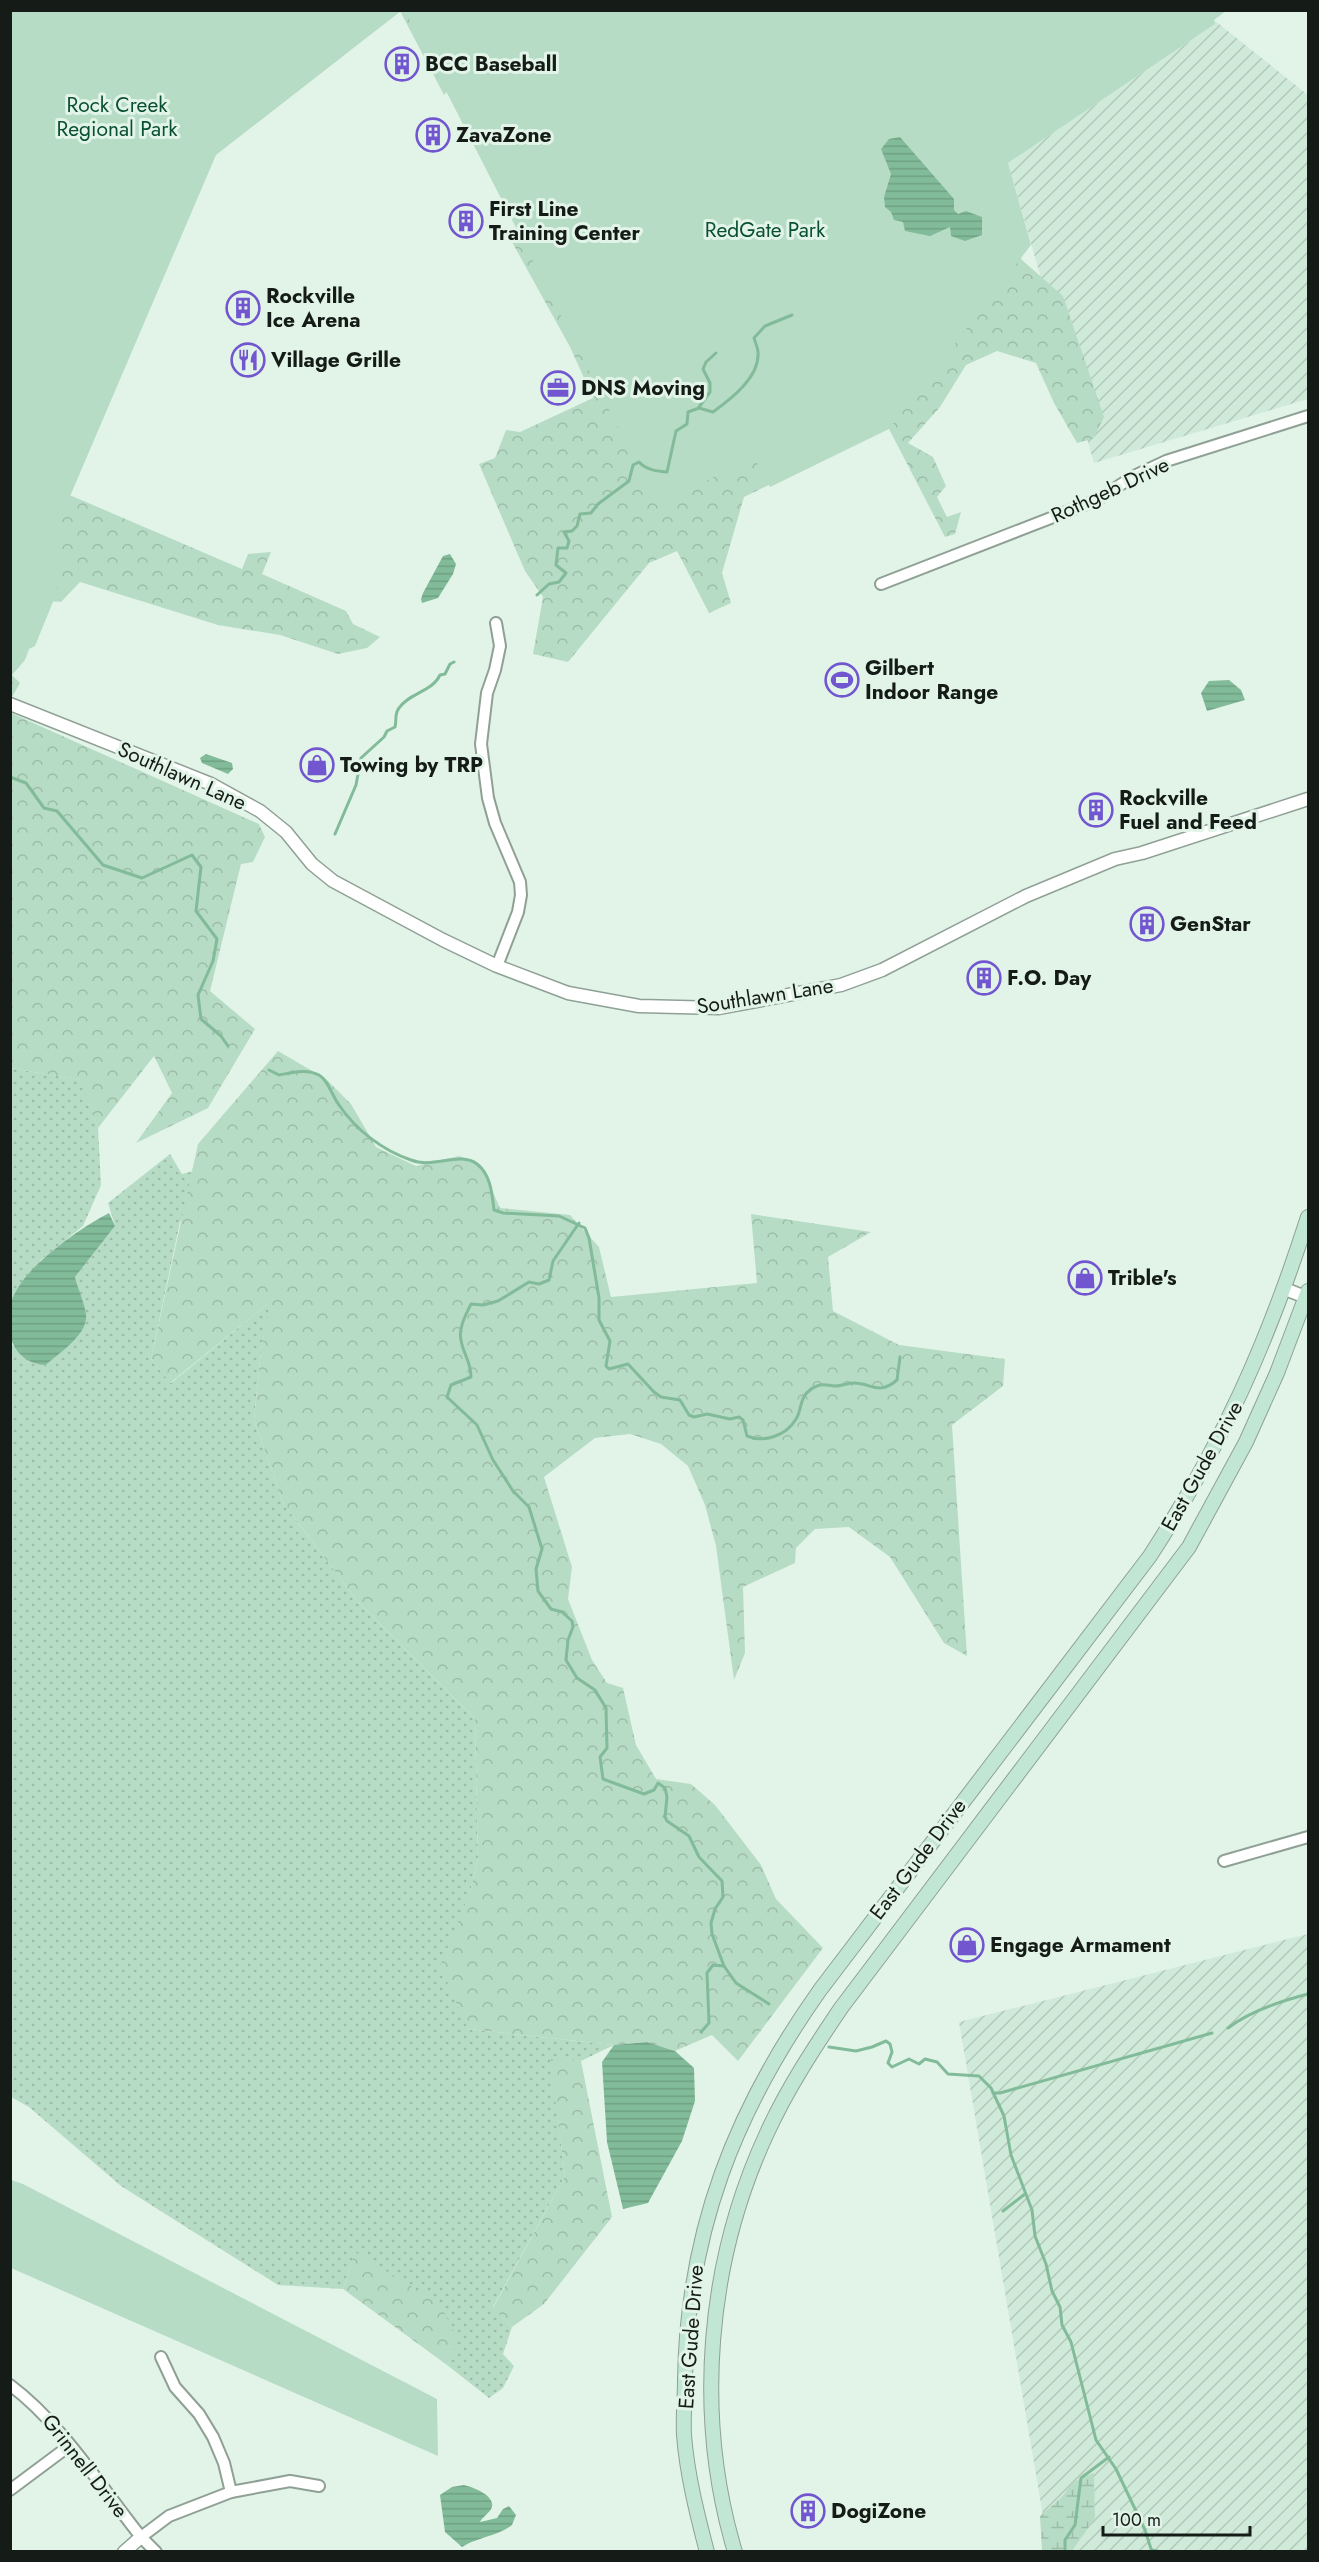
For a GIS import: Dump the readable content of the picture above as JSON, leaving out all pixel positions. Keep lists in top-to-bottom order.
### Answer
{
  "streets": {
    "main road": ["East Gude Drive"],
    "street": ["Rothgeb Drive", "Southlawn Lane", "Grinnell Drive"]
  },
  "parks": ["Rock Creek Regional Park", "RedGate Park"],
  "places": {
    "building": [
      "BCC Baseball",
      "ZavaZone",
      "First Line Training Center",
      "Rockville Ice Arena",
      "Rockville Fuel and Feed",
      "GenStar",
      "F.O. Day",
      "DogiZone"
    ],
    "restaurant": ["Village Grille"],
    "office": ["DNS Moving"],
    "sports": ["Gilbert Indoor Range"],
    "shop": ["Towing by TRP", "Trible's", "Engage Armament"]
  },
  "scale_bar": "100 m"
}
